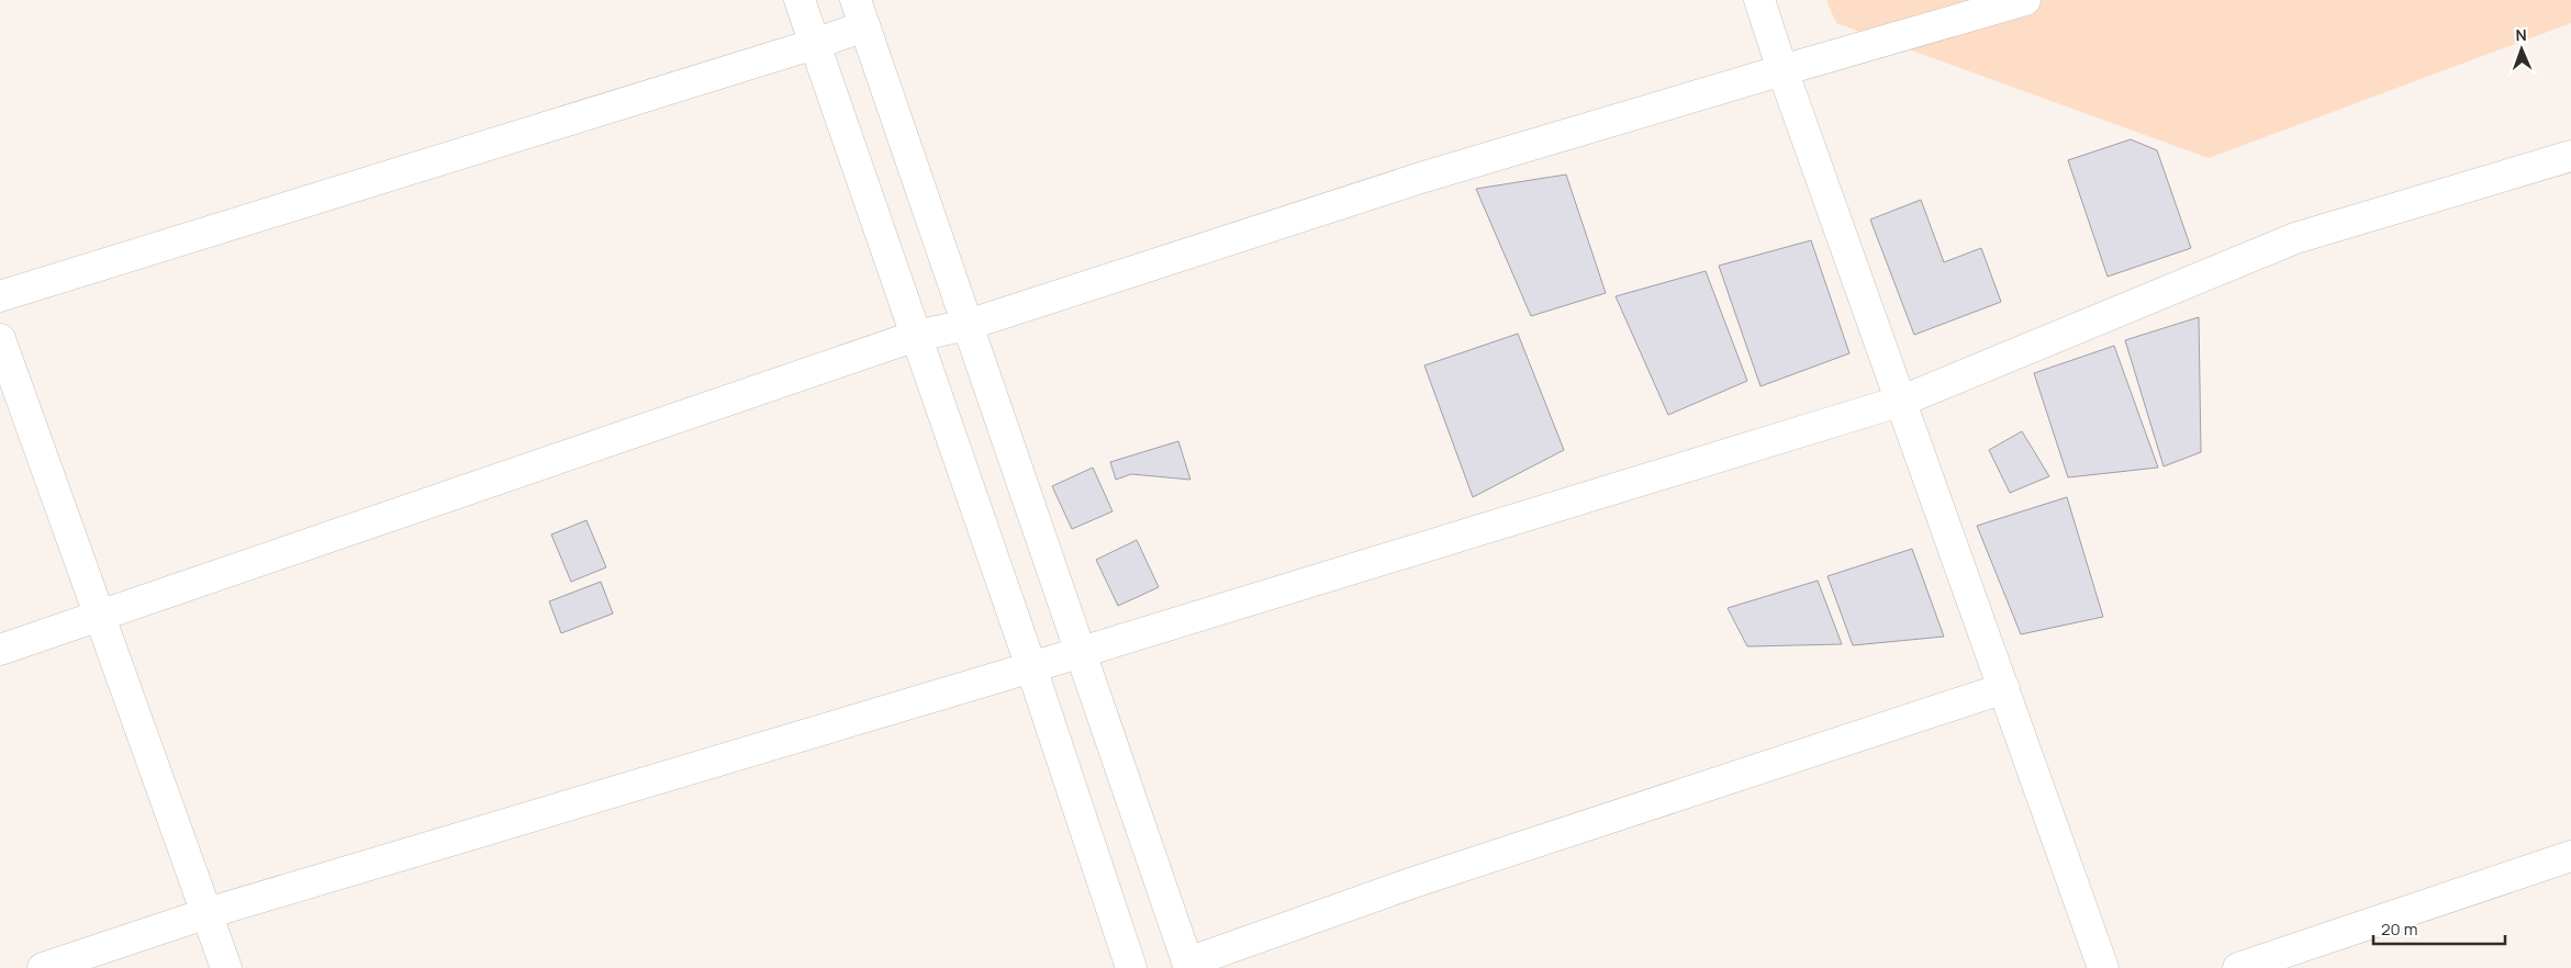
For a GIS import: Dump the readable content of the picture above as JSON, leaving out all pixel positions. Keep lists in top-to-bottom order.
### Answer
{
  "scale_bar": "20 m",
  "north": "top"
}
